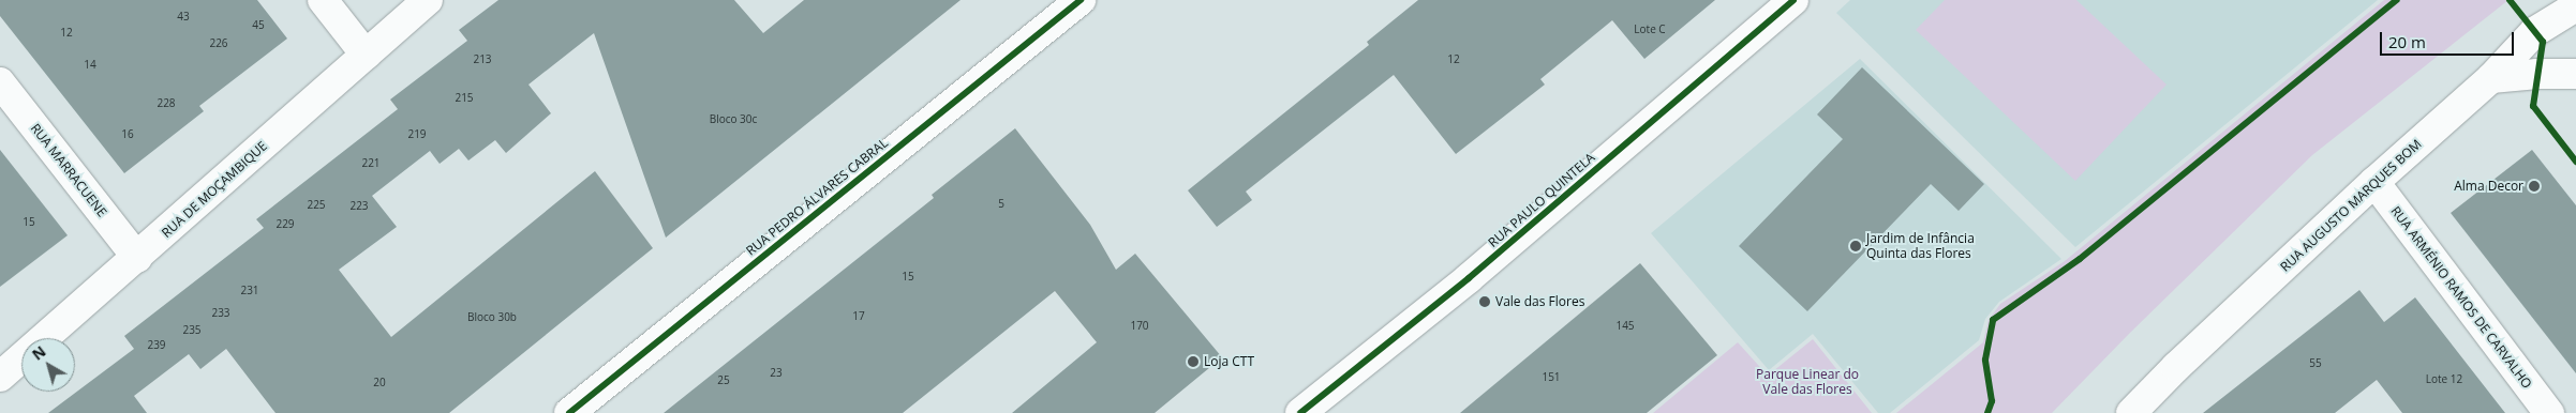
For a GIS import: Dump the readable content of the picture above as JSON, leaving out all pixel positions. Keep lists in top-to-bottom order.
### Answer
{
  "streets": {
    "street": [
      "RUA MARRACUENE",
      "RUA DE MOÇAMBIQUE",
      "RUA PEDRO ÁLVARES CABRAL",
      "RUA PAULO QUINTELA",
      "RUA AUGUSTO MARQUES BOM",
      "RUA ARMÉNIO RAMOS DE CARVALHO"
    ]
  },
  "crossings": [
    ["RUA MARRACUENE", "RUA DE MOÇAMBIQUE"],
    ["RUA AUGUSTO MARQUES BOM", "RUA ARMÉNIO RAMOS DE CARVALHO"]
  ],
  "parks": ["Parque Linear do Vale das Flores"],
  "places": [
    "Alma Decor",
    "Jardim de Infância Quinta das Flores",
    "Vale das Flores",
    "Loja CTT"
  ],
  "house_numbers": [
    "43",
    "45",
    "Lote C",
    "12",
    "226",
    "213",
    "12",
    "14",
    "215",
    "228",
    "Bloco 30c",
    "16",
    "219",
    "221",
    "5",
    "225",
    "223",
    "15",
    "229",
    "15",
    "231",
    "233",
    "17",
    "Bloco 30b",
    "170",
    "145",
    "235",
    "239",
    "55",
    "23",
    "151",
    "Lote 12",
    "25",
    "20"
  ],
  "scale_bar": "20 m",
  "north": "top left"
}
